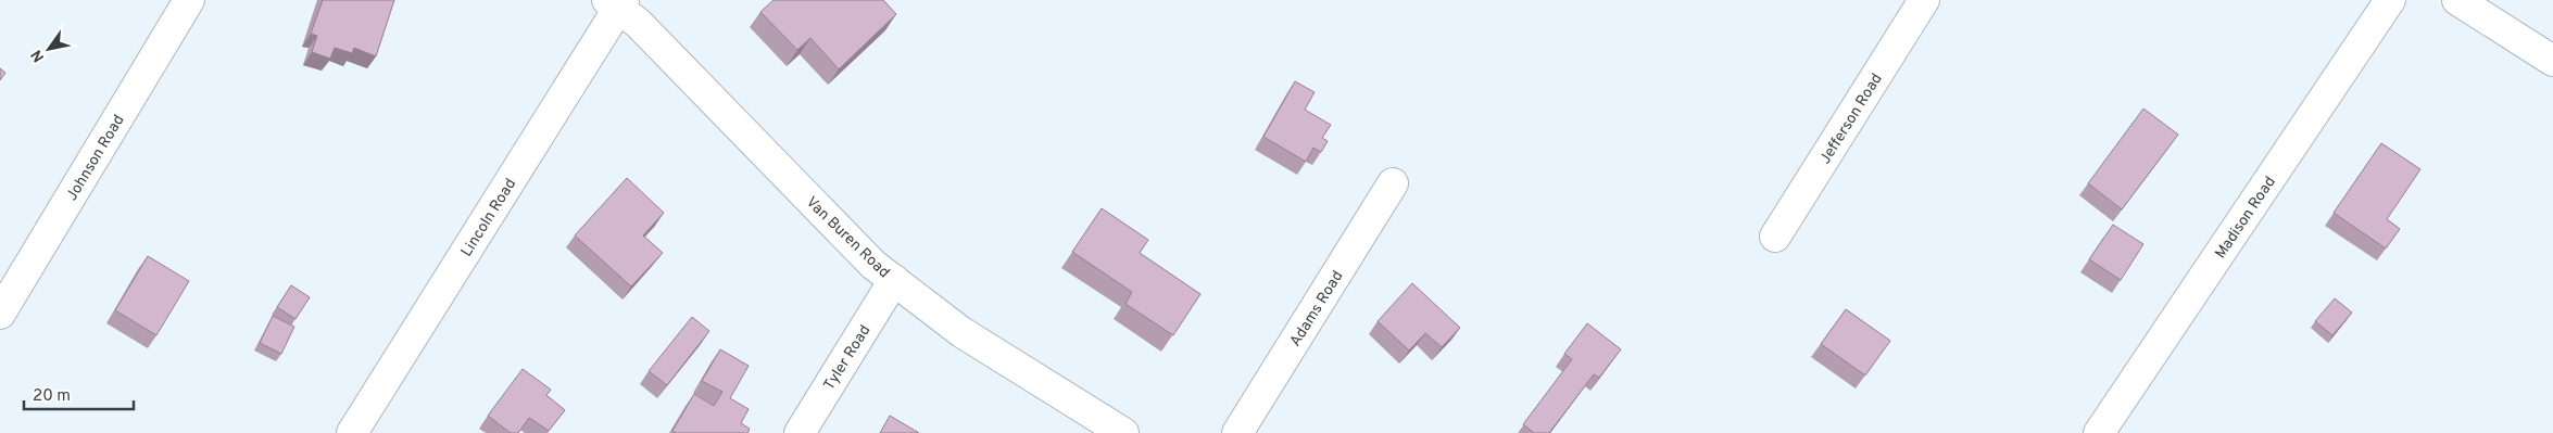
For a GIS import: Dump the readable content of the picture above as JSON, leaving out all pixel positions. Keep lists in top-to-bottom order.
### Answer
{
  "streets": {
    "street": [
      "Jefferson Road",
      "Johnson Road",
      "Lincoln Road",
      "Madison Road",
      "Van Buren Road",
      "Adams Road",
      "Tyler Road"
    ]
  },
  "crossings": [
    ["Lincoln Road", "Van Buren Road"],
    ["Van Buren Road", "Tyler Road"]
  ],
  "scale_bar": "20 m",
  "north": "bottom left"
}
